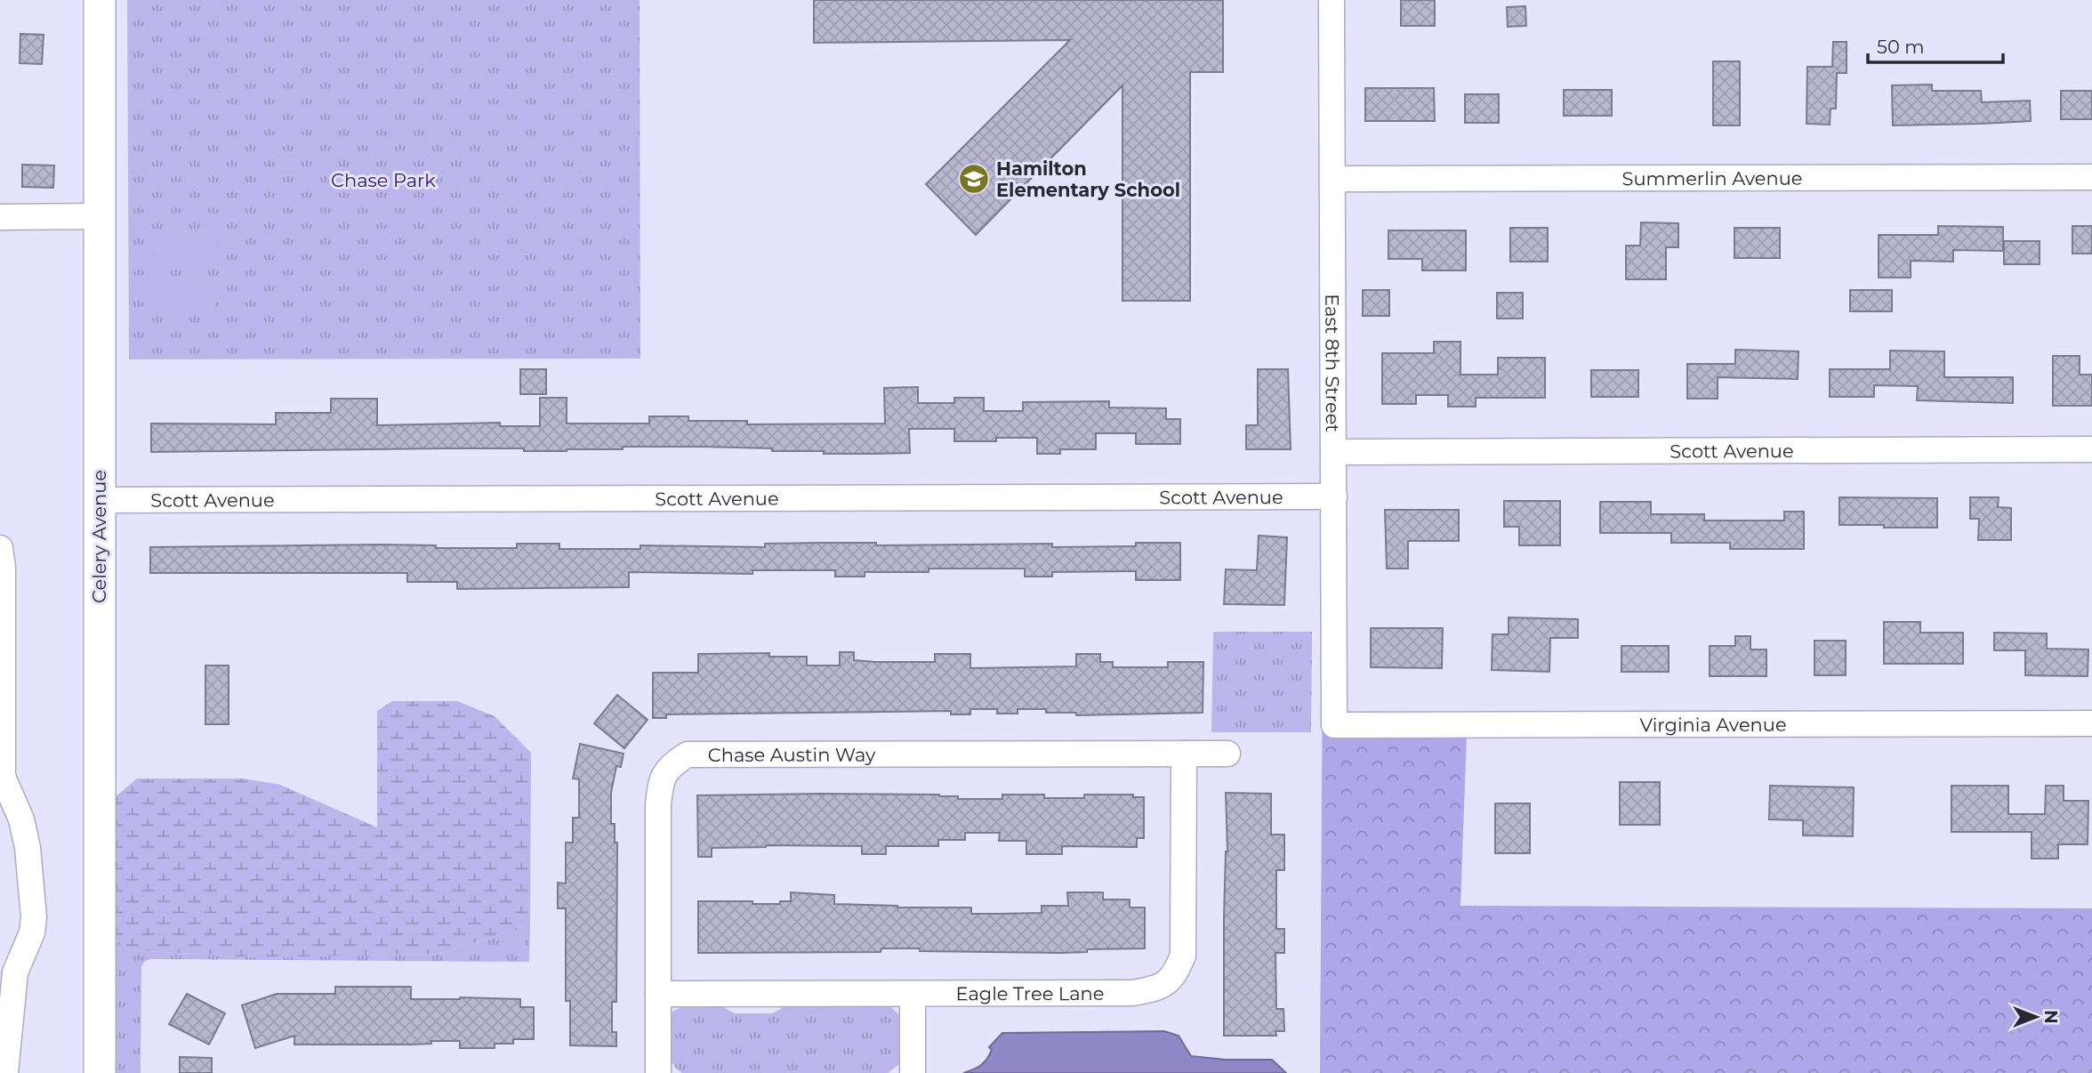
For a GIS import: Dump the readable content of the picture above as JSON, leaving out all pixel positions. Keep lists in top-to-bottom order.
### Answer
{
  "streets": {
    "main road": ["Celery Avenue"],
    "street": [
      "Summerlin Avenue",
      "East 8th Street",
      "Scott Avenue",
      "Virginia Avenue",
      "Chase Austin Way",
      "Eagle Tree Lane"
    ]
  },
  "crossings": [
    ["Summerlin Avenue", "East 8th Street"],
    ["East 8th Street", "Scott Avenue"],
    ["East 8th Street", "Virginia Avenue"],
    ["Scott Avenue", "Celery Avenue"],
    ["Chase Austin Way", "Eagle Tree Lane"]
  ],
  "parks": ["Chase Park"],
  "places": {
    "school or university": ["Hamilton Elementary School"]
  },
  "scale_bar": "50 m",
  "north": "right"
}
